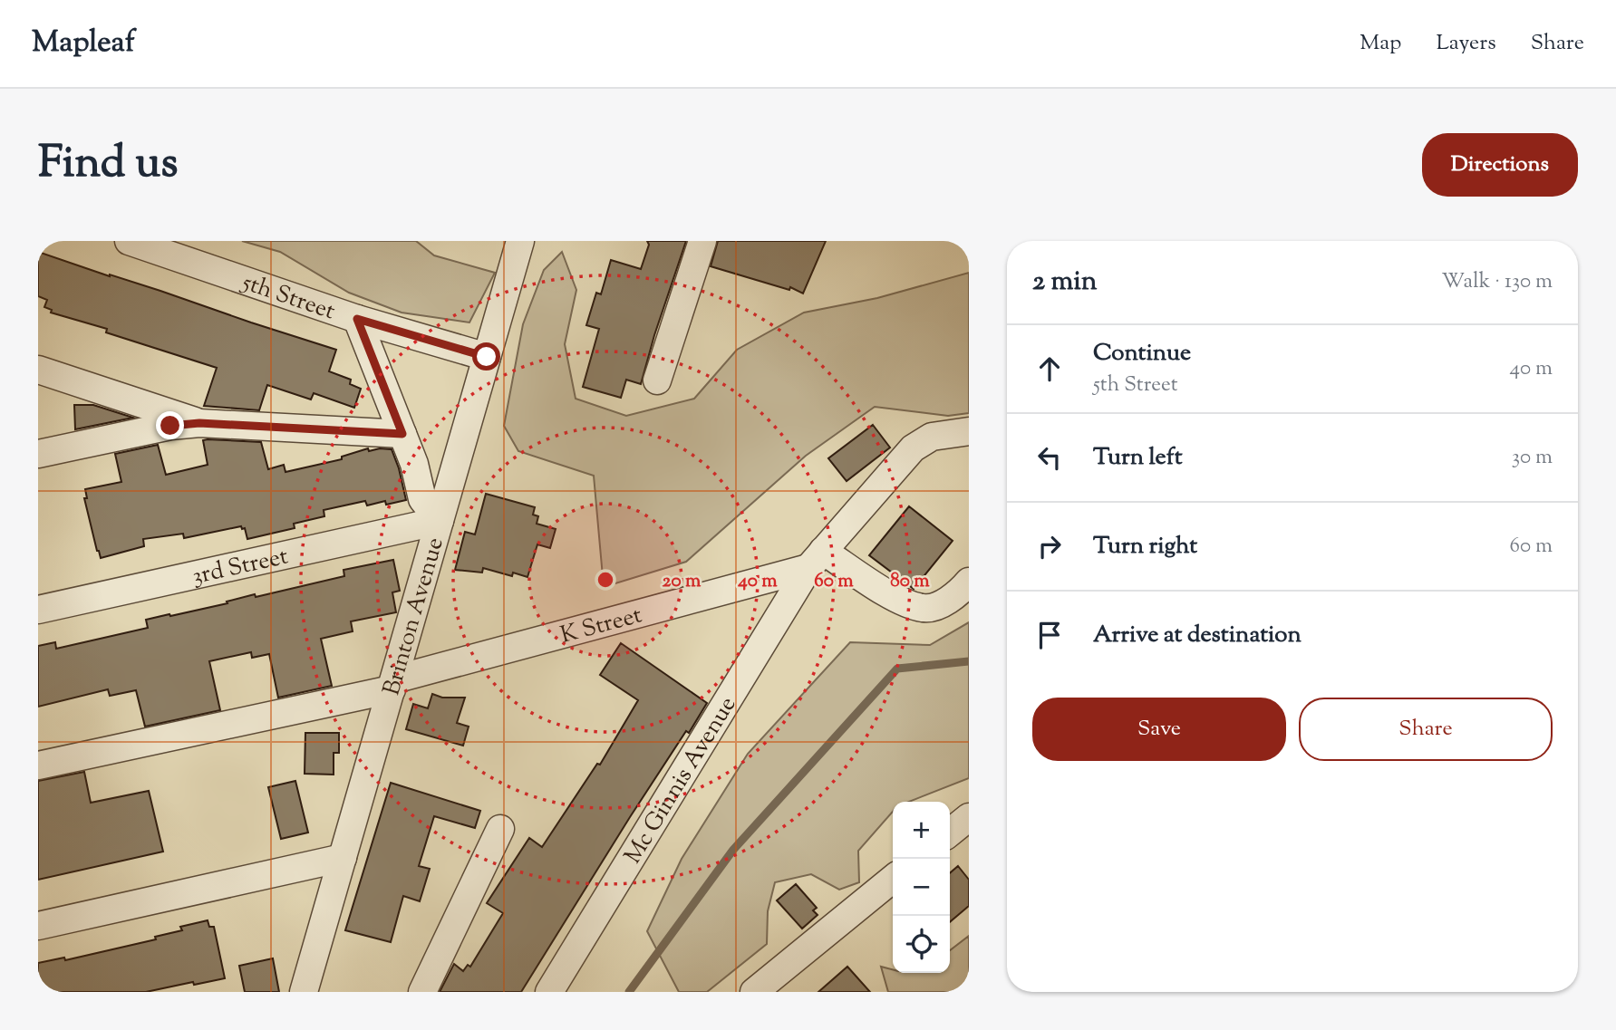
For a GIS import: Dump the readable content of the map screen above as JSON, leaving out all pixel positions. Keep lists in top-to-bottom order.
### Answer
{
  "streets": {
    "street": [
      "5th Street",
      "3rd Street",
      "Brinton Avenue",
      "K Street",
      "Mc Ginnis Avenue"
    ]
  },
  "crossings": [
    ["5th Street", "Brinton Avenue"],
    ["3rd Street", "Brinton Avenue"],
    ["Brinton Avenue", "K Street"],
    ["K Street", "Mc Ginnis Avenue"]
  ],
  "page": {
    "header": "Mapleaf",
    "nav": ["Map", "Layers", "Share"],
    "title": "Find us",
    "buttons": [
      "Directions",
      ["Save", "Share"]
    ],
    "heading": ["2 min", "Walk · 130 m"],
    "list": [
      ["Continue", "5th Street", "40 m"],
      ["Turn left", "30 m"],
      ["Turn right", "60 m"],
      "Arrive at destination"
    ],
    "map_buttons": ["+", "−"]
  },
  "rings": [
    "20 m",
    "40 m",
    "60 m",
    "80 m"
  ]
}
